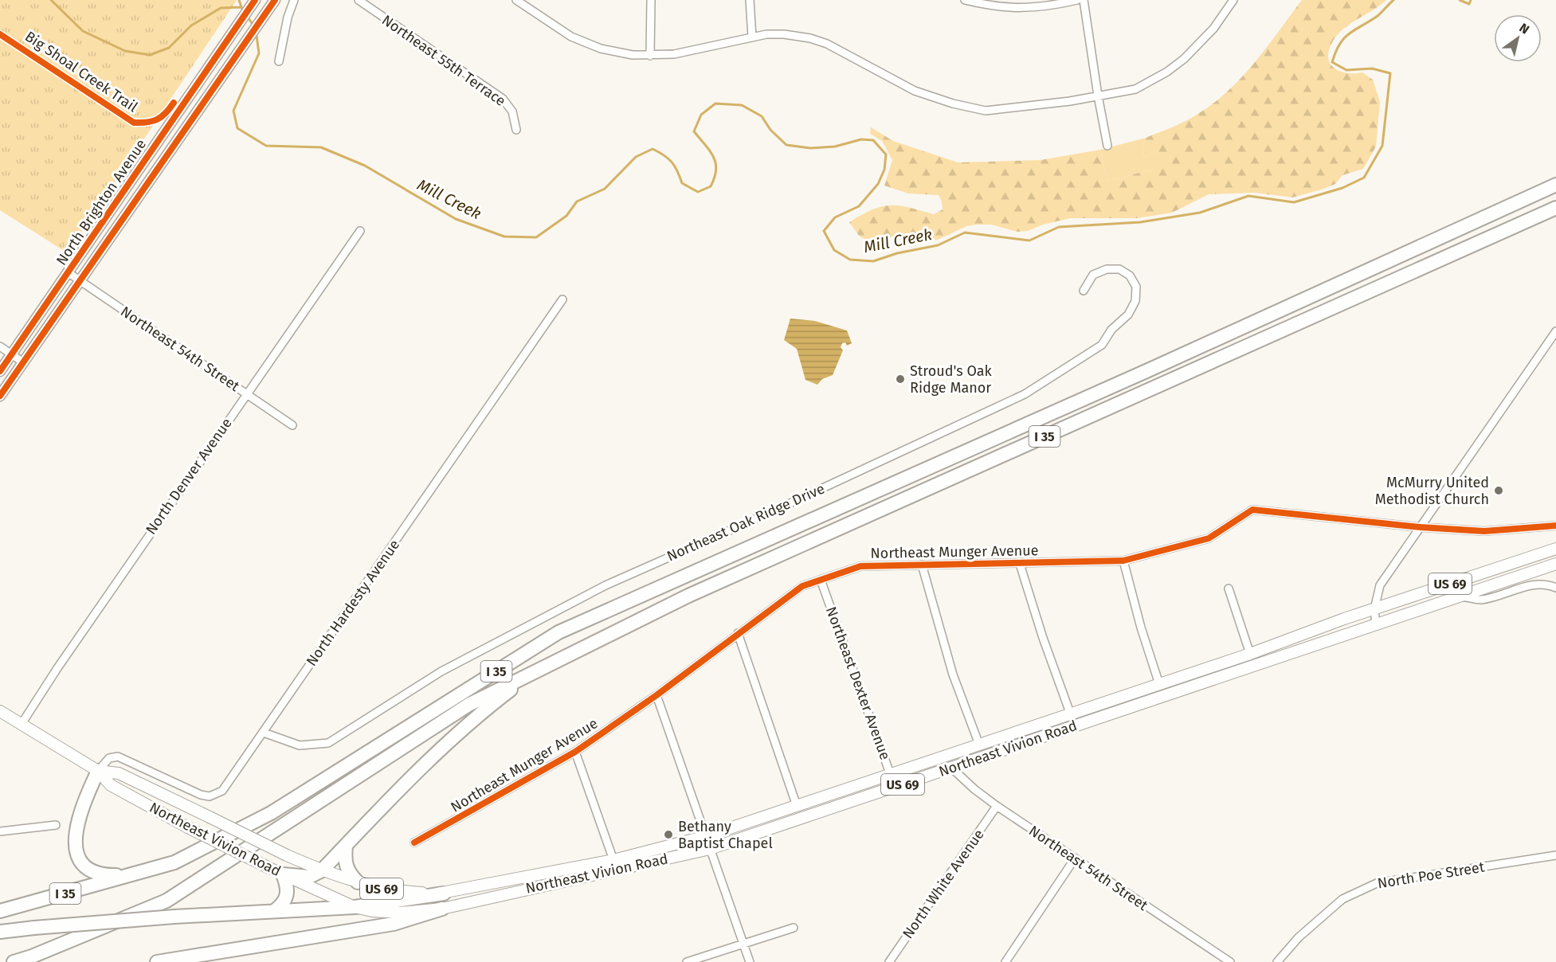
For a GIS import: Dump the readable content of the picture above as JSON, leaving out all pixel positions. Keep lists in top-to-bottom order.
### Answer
{
  "streets": {
    "highway": ["I 35"],
    "main road": ["North Brighton Avenue", "US 69", "Northeast Vivion Road"],
    "street": [
      "Northeast 55th Terrace",
      "Northeast 54th Street",
      "North Denver Avenue",
      "Northeast Oak Ridge Drive",
      "Northeast Munger Avenue",
      "North Hardesty Avenue",
      "Northeast Dexter Avenue",
      "North Poe Street",
      "North White Avenue"
    ],
    "cycle path": ["Big Shoal Creek Trail"]
  },
  "crossings": [
    ["North Brighton Avenue", "Northeast 54th Street"],
    ["Northeast 54th Street", "North Denver Avenue"],
    ["Northeast 54th Street", "Northeast Vivion Road"],
    ["Northeast 54th Street", "North White Avenue"],
    ["North Denver Avenue", "Northeast Vivion Road"],
    ["Northeast Oak Ridge Drive", "North Hardesty Avenue"],
    ["Northeast Munger Avenue", "Northeast Dexter Avenue"],
    ["US 69", "Northeast Vivion Road"],
    ["North Hardesty Avenue", "Northeast Vivion Road"],
    ["Northeast Dexter Avenue", "Northeast Vivion Road"]
  ],
  "water": ["Mill Creek"],
  "places": ["Stroud's Oak Ridge Manor", "McMurry United Methodist Church", "Bethany Baptist Chapel"],
  "north": "top right"
}
